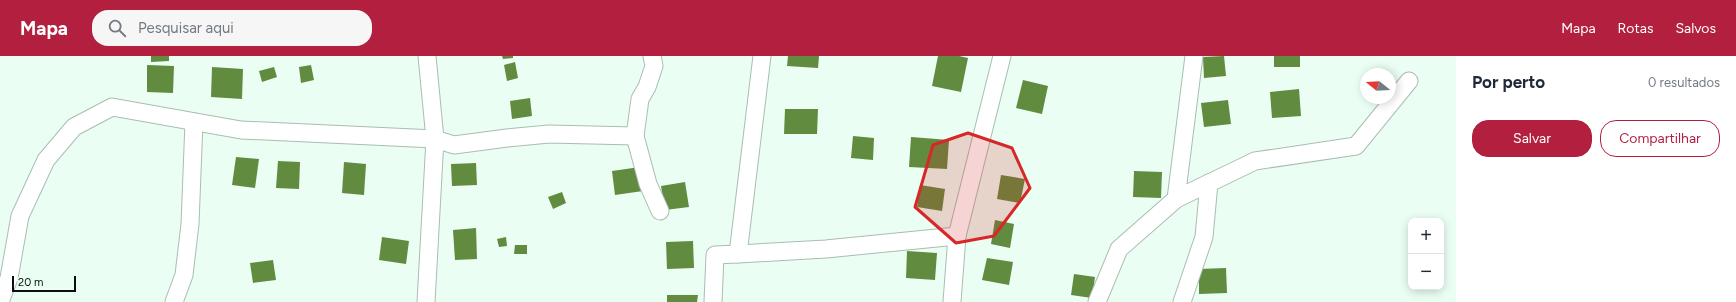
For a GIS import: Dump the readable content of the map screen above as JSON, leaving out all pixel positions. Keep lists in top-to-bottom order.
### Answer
{
  "scale_bar": "20 m",
  "north": "left",
  "page": {
    "header": "Mapa",
    "search": "Pesquisar aqui",
    "nav": ["Mapa", "Rotas", "Salvos"],
    "heading": ["Por perto", "0 resultados"],
    "buttons": ["Salvar", "Compartilhar"],
    "map_buttons": ["+", "−"],
    "scale": "20 m"
  }
}
